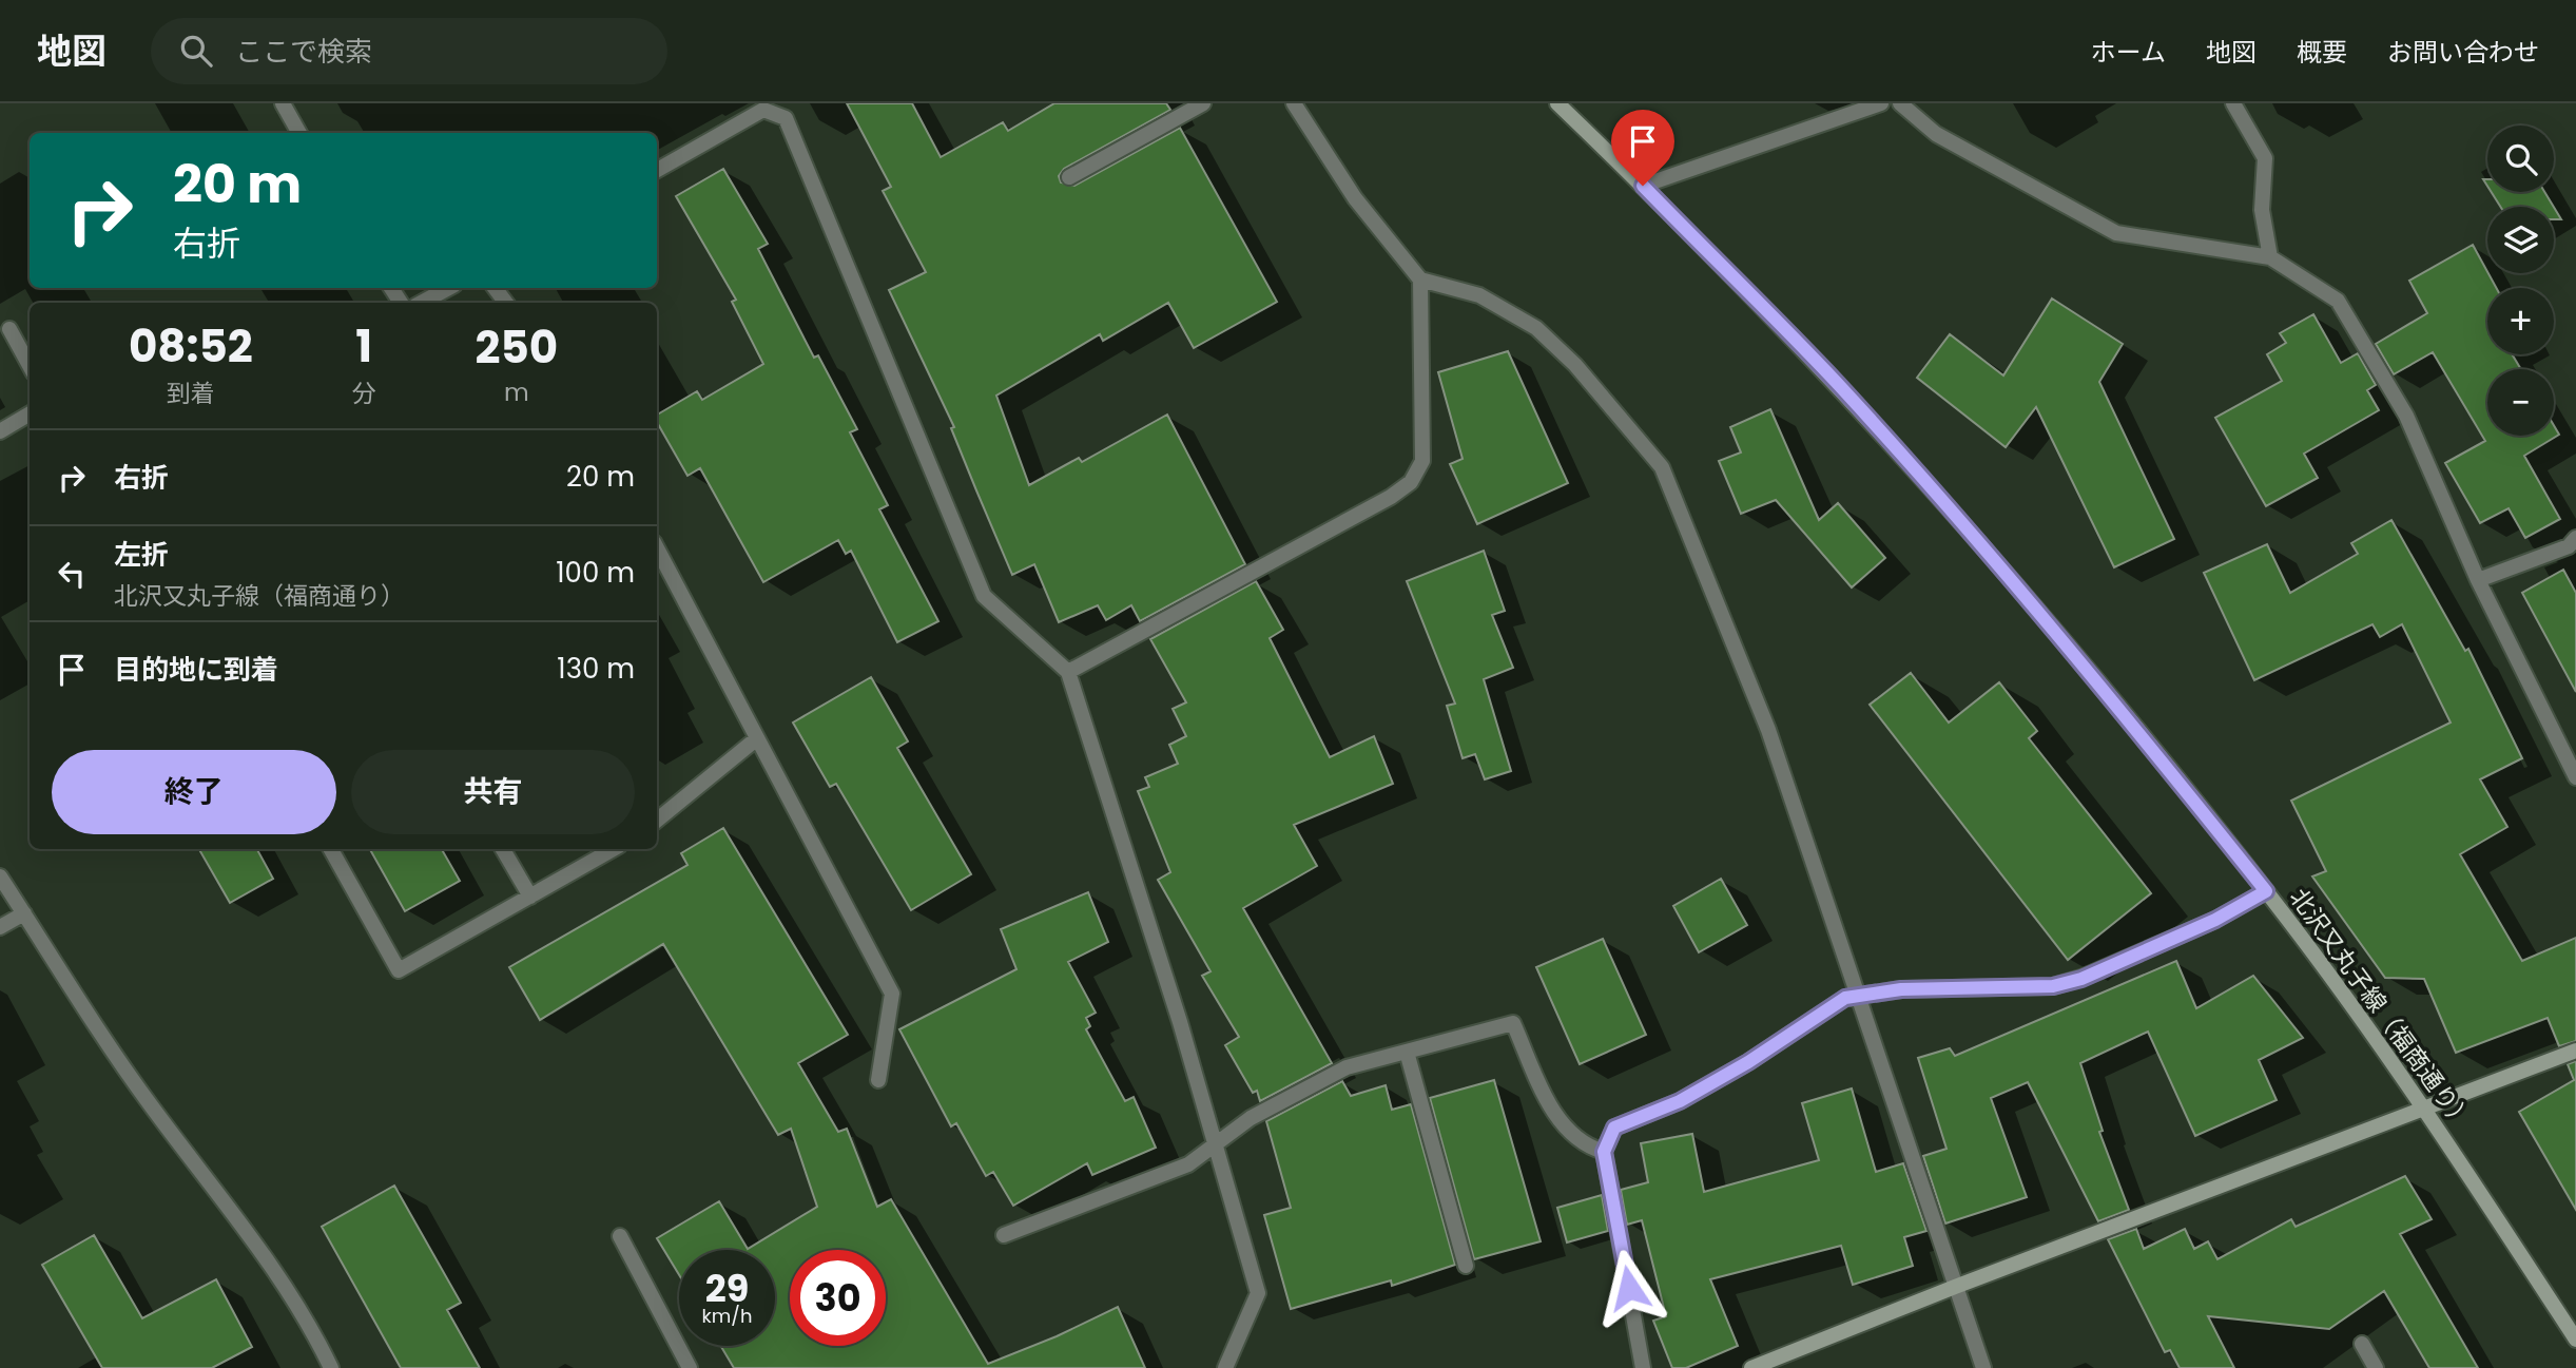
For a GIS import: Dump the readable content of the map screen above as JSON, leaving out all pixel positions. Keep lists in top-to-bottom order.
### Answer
{
  "streets": {
    "street": ["北沢又丸子線（福商通り）"]
  },
  "page": {
    "header": "地図",
    "search": "ここで検索",
    "nav": [
      "ホーム",
      "地図",
      "概要",
      "お問い合わせ"
    ],
    "map_buttons": ["+", "−"],
    "turn": ["20 m", "右折"],
    "eta": [
      "08:52",
      "到着",
      "1",
      "分",
      "250",
      "m"
    ],
    "list": [
      {
        "name": "右折",
        "value": "20 m"
      },
      {
        "name": "左折",
        "note": "北沢又丸子線（福商通り）",
        "value": "100 m"
      },
      {
        "name": "目的地に到着",
        "value": "130 m"
      }
    ],
    "buttons": ["終了", "共有"],
    "speed": "29 km/h",
    "limit": "30"
  }
}
